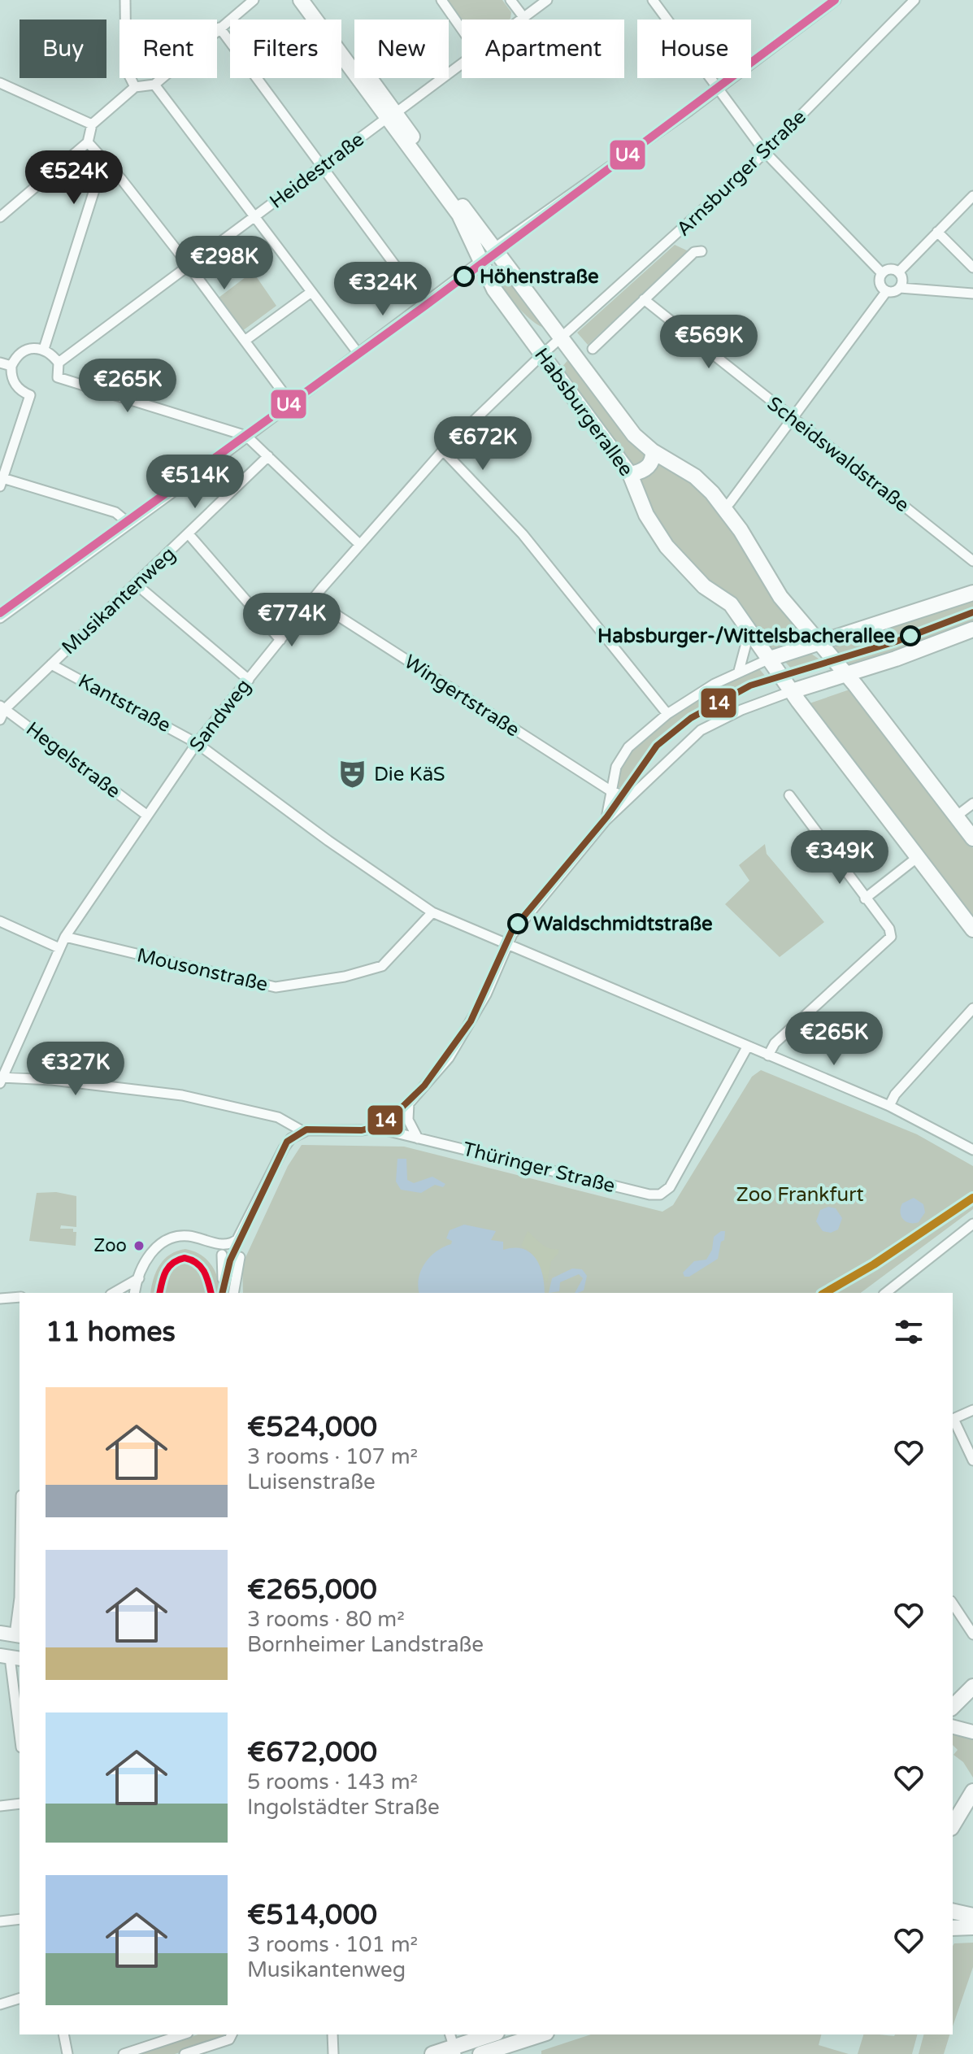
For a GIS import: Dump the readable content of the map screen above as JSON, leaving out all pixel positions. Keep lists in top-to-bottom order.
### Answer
{
  "streets": {
    "main road": ["Habsburgerallee"],
    "street": [
      "Heidestraße",
      "Arnsburger Straße",
      "Scheidswaldstraße",
      "Musikantenweg",
      "Wingertstraße",
      "Kantstraße",
      "Sandweg",
      "Hegelstraße",
      "Mousonstraße",
      "Thüringer Straße"
    ]
  },
  "crossings": [
    ["Arnsburger Straße", "Habsburgerallee"],
    ["Arnsburger Straße", "Scheidswaldstraße"],
    ["Habsburgerallee", "Sandweg"],
    ["Musikantenweg", "Kantstraße"],
    ["Musikantenweg", "Hegelstraße"],
    ["Wingertstraße", "Sandweg"],
    ["Kantstraße", "Sandweg"],
    ["Sandweg", "Hegelstraße"],
    ["Sandweg", "Mousonstraße"]
  ],
  "parks": ["Zoo Frankfurt"],
  "places": {
    "other": [
      "Höhenstraße",
      "Habsburger-/Wittelsbacherallee",
      "Waldschmidtstraße",
      "Zoo"
    ],
    "theatre": ["Die KäS"]
  },
  "lines": ["transit line U4", "transit line 14"],
  "page": {
    "chip": [
      "Buy",
      "Rent",
      "Filters",
      "New",
      "Apartment",
      "House"
    ],
    "price": [
      "€524K",
      "€298K",
      "€324K",
      "€569K",
      "€265K",
      "€672K",
      "€514K",
      "€774K",
      "€349K",
      "€265K",
      "€327K"
    ],
    "heading": "11 homes",
    "list": [
      {
        "name": "€524,000",
        "note": "3 rooms · 107 m² · Luisenstraße"
      },
      {
        "name": "€265,000",
        "note": "3 rooms · 80 m² · Bornheimer Landstraße"
      },
      {
        "name": "€672,000",
        "note": "5 rooms · 143 m² · Ingolstädter Straße"
      },
      {
        "name": "€514,000",
        "note": "3 rooms · 101 m² · Musikantenweg"
      }
    ]
  }
}
